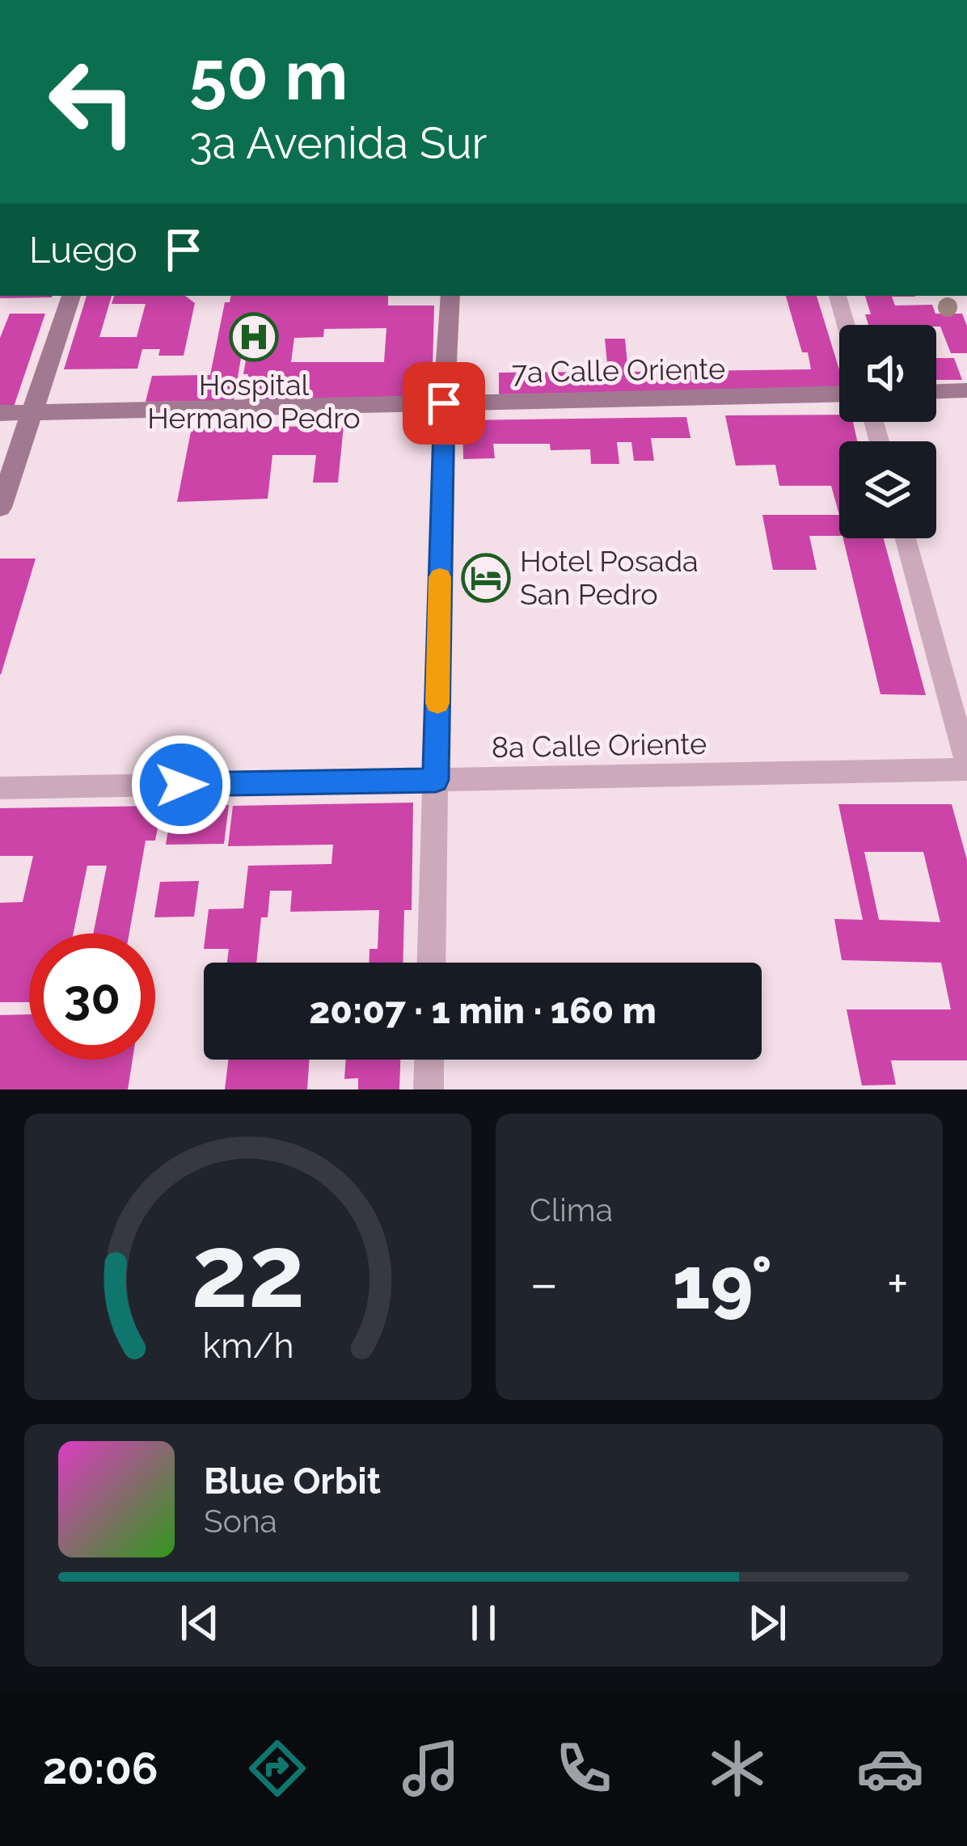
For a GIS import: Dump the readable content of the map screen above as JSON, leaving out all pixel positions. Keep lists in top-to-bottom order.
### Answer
{
  "streets": {
    "main road": ["7a Calle Oriente"],
    "street": ["8a Calle Oriente"]
  },
  "places": {
    "hospital": ["Hospital Hermano Pedro"],
    "hotel": ["Hotel Posada San Pedro"]
  },
  "page": {
    "turn": ["50 m", "3a Avenida Sur"],
    "then": "Luego",
    "limit": "30",
    "trip": "20:07 · 1 min · 160 m",
    "tile": "Clima",
    "heat": ["−", "19°", "+"],
    "song": ["Blue Orbit", "Sona"],
    "tabs": "20:06",
    "gauge": ["22", "km/h"]
  }
}
